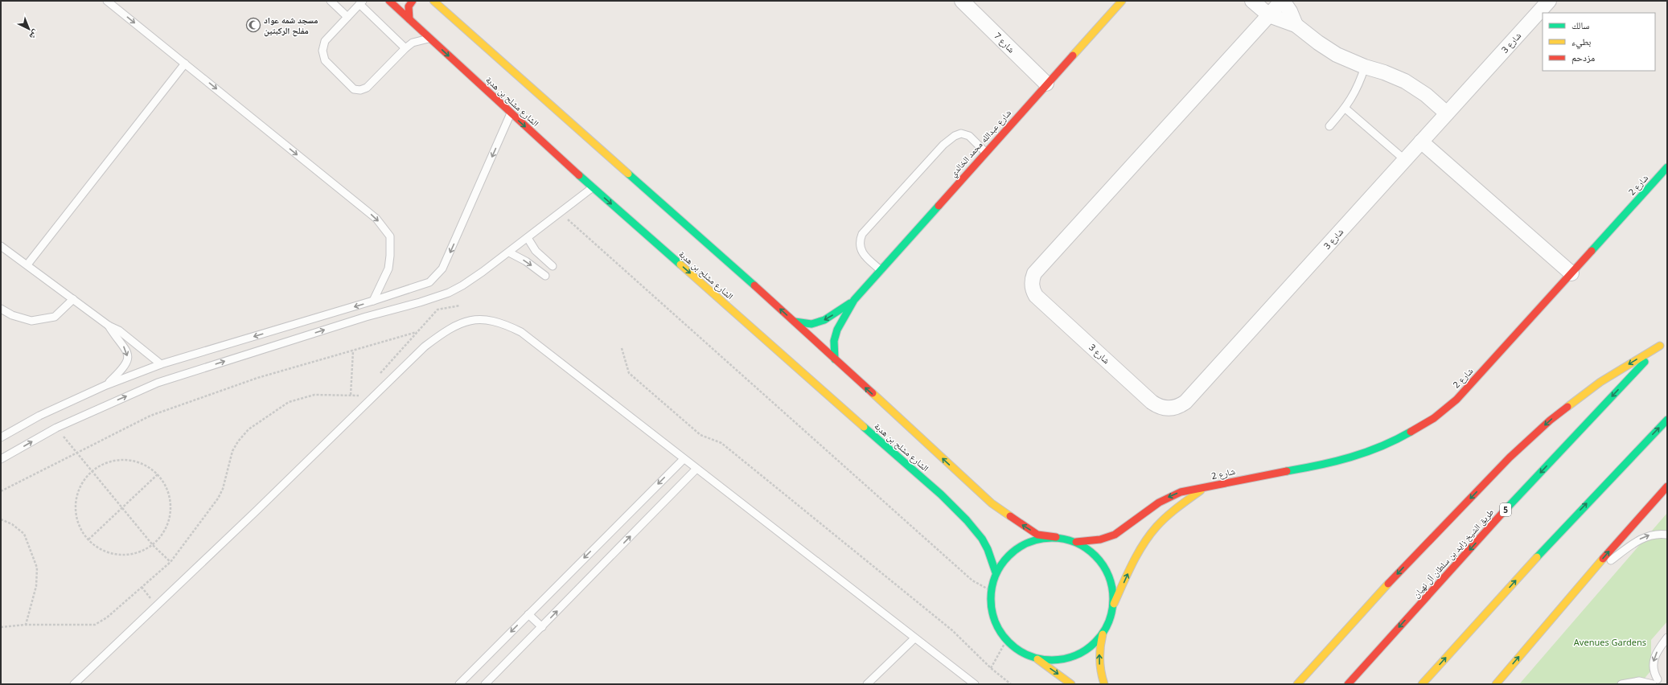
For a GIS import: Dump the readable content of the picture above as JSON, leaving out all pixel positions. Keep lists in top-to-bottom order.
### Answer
{
  "streets": {
    "main road": [
      "الشارع مشلح بن هدبة",
      "شارع عبدالله محمد الخالدي",
      "شارع 2",
      "5",
      "طريق الشيخ زايد بن سلطان آل نهيان"
    ],
    "street": ["شارع 7", "شارع 3"]
  },
  "crossings": [
    ["شارع 7", "شارع عبدالله محمد الخالدي"]
  ],
  "parks": ["Avenues Gardens"],
  "places": {
    "mosque": ["مسجد شمه عواد مفلح الركبتين"]
  },
  "legend": ["سالك", "بطيء", "مزدحم"],
  "north": "bottom right"
}
